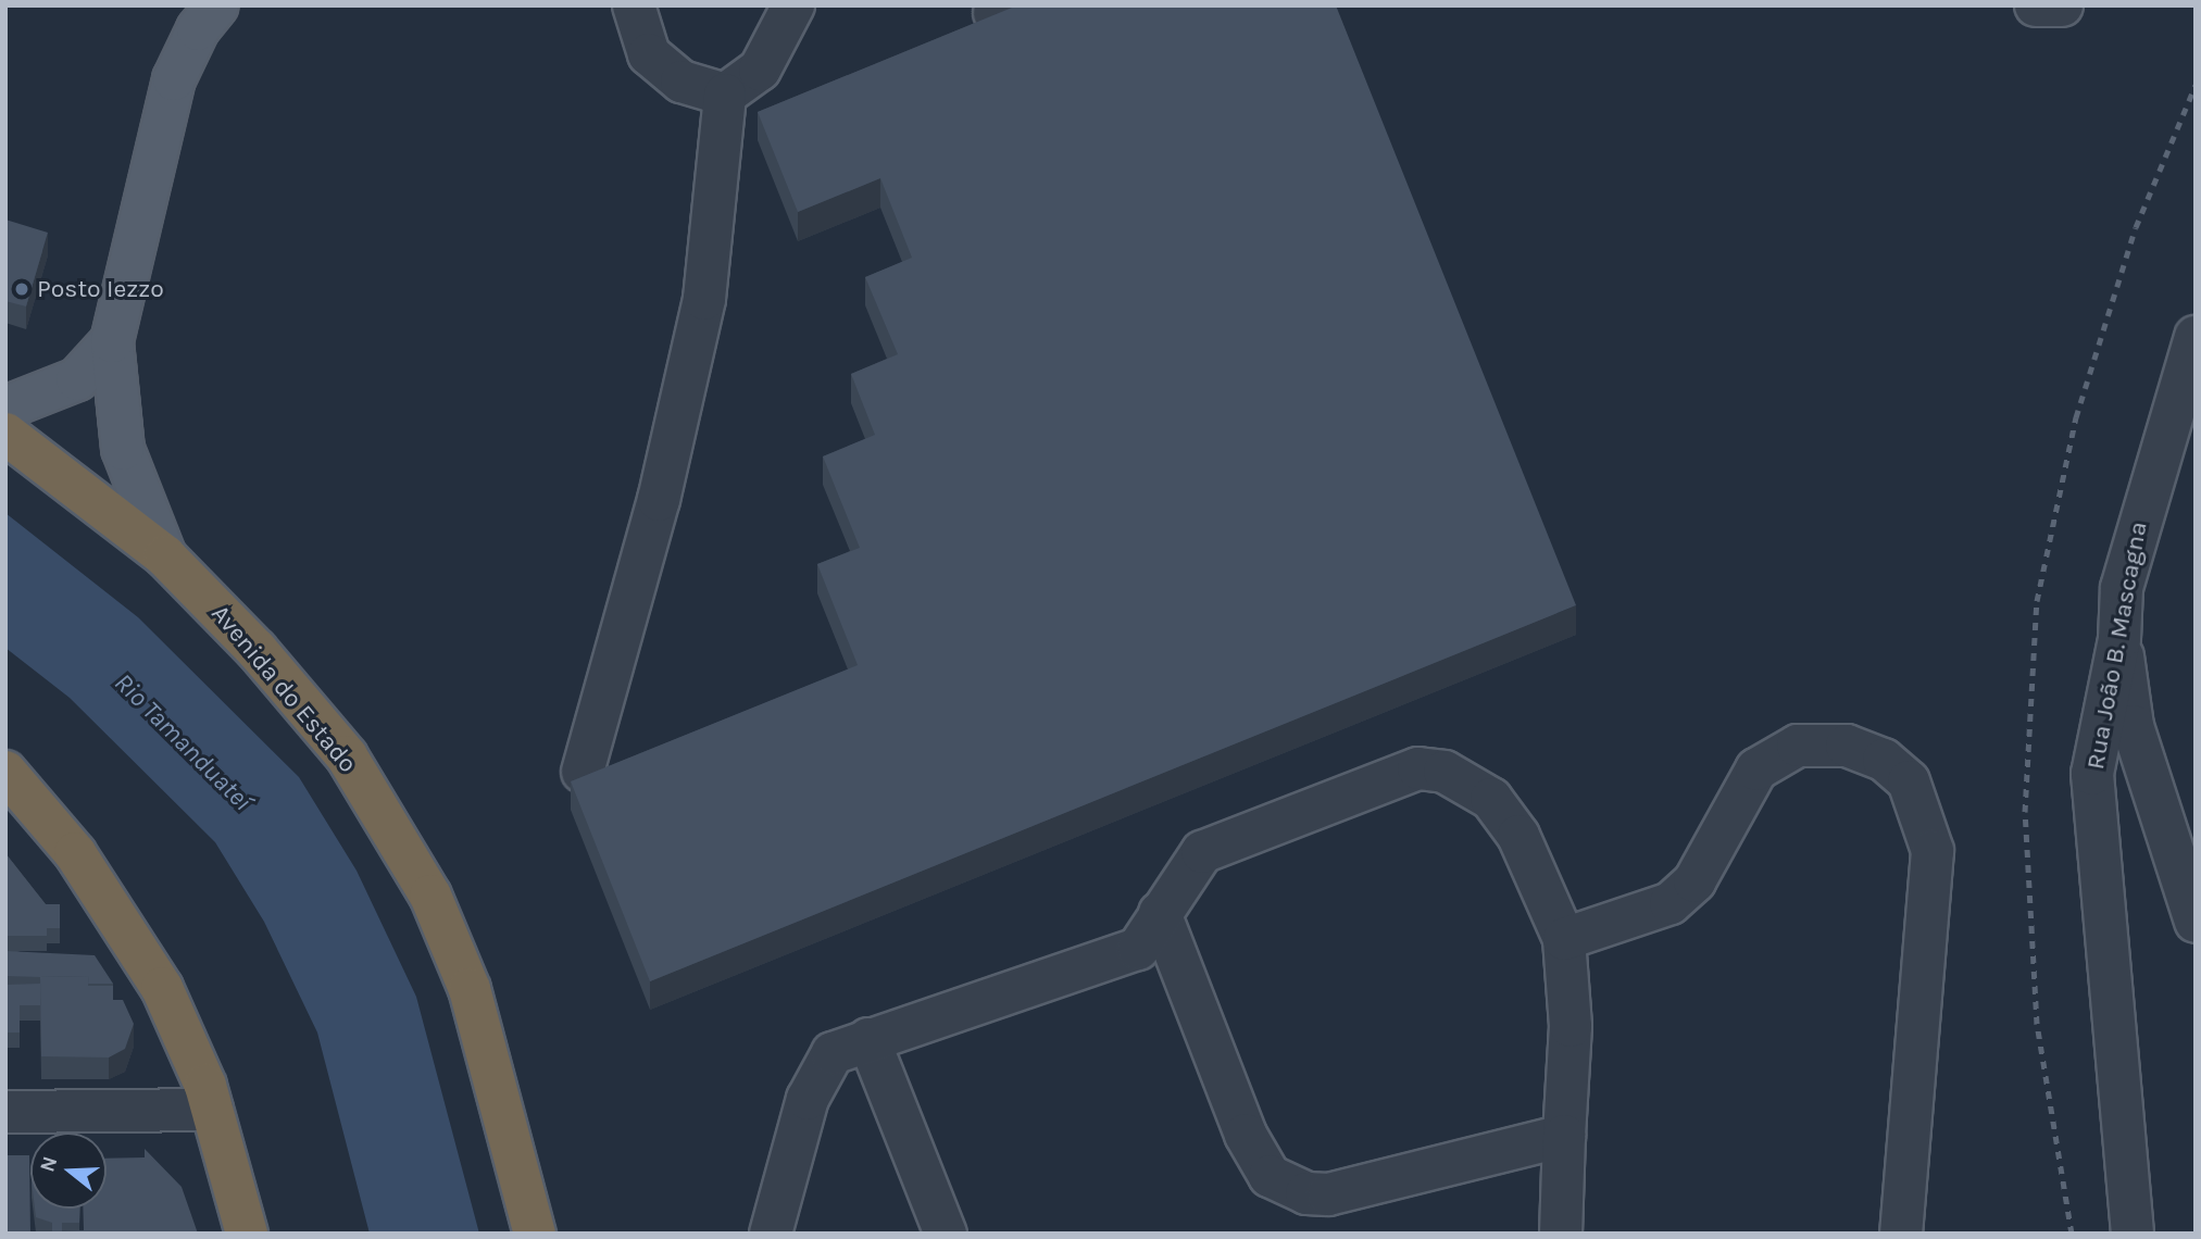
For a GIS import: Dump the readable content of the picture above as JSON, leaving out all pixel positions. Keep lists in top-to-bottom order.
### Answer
{
  "streets": {
    "highway": ["Avenida do Estado"],
    "street": ["Rua João B. Mascagna"]
  },
  "water": ["Rio Tamanduateí"],
  "places": ["Posto Iezzo"],
  "north": "left"
}
